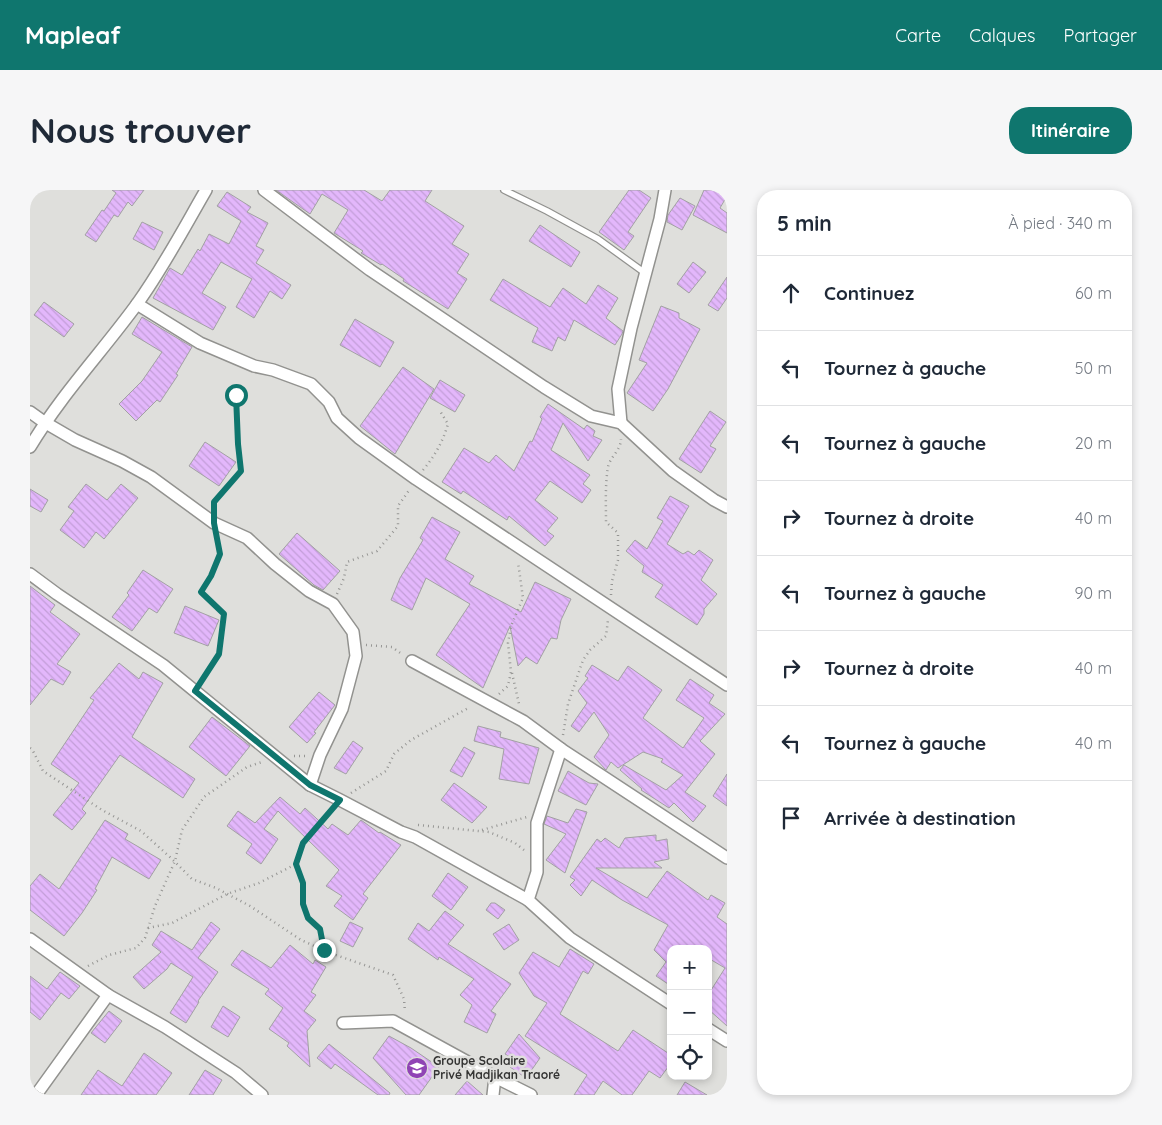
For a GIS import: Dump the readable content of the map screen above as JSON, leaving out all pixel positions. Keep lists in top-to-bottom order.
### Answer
{
  "places": {
    "school or university": ["Groupe Scolaire Privé Madjikan Traoré"]
  },
  "page": {
    "header": "Mapleaf",
    "nav": ["Carte", "Calques", "Partager"],
    "buttons": "Itinéraire",
    "title": "Nous trouver",
    "heading": ["5 min", "À pied · 340 m"],
    "list": [
      ["Continuez", "60 m"],
      ["Tournez à gauche", "50 m"],
      ["Tournez à gauche", "20 m"],
      ["Tournez à droite", "40 m"],
      ["Tournez à gauche", "90 m"],
      ["Tournez à droite", "40 m"],
      ["Tournez à gauche", "40 m"],
      "Arrivée à destination"
    ],
    "map_buttons": ["+", "−"]
  }
}
